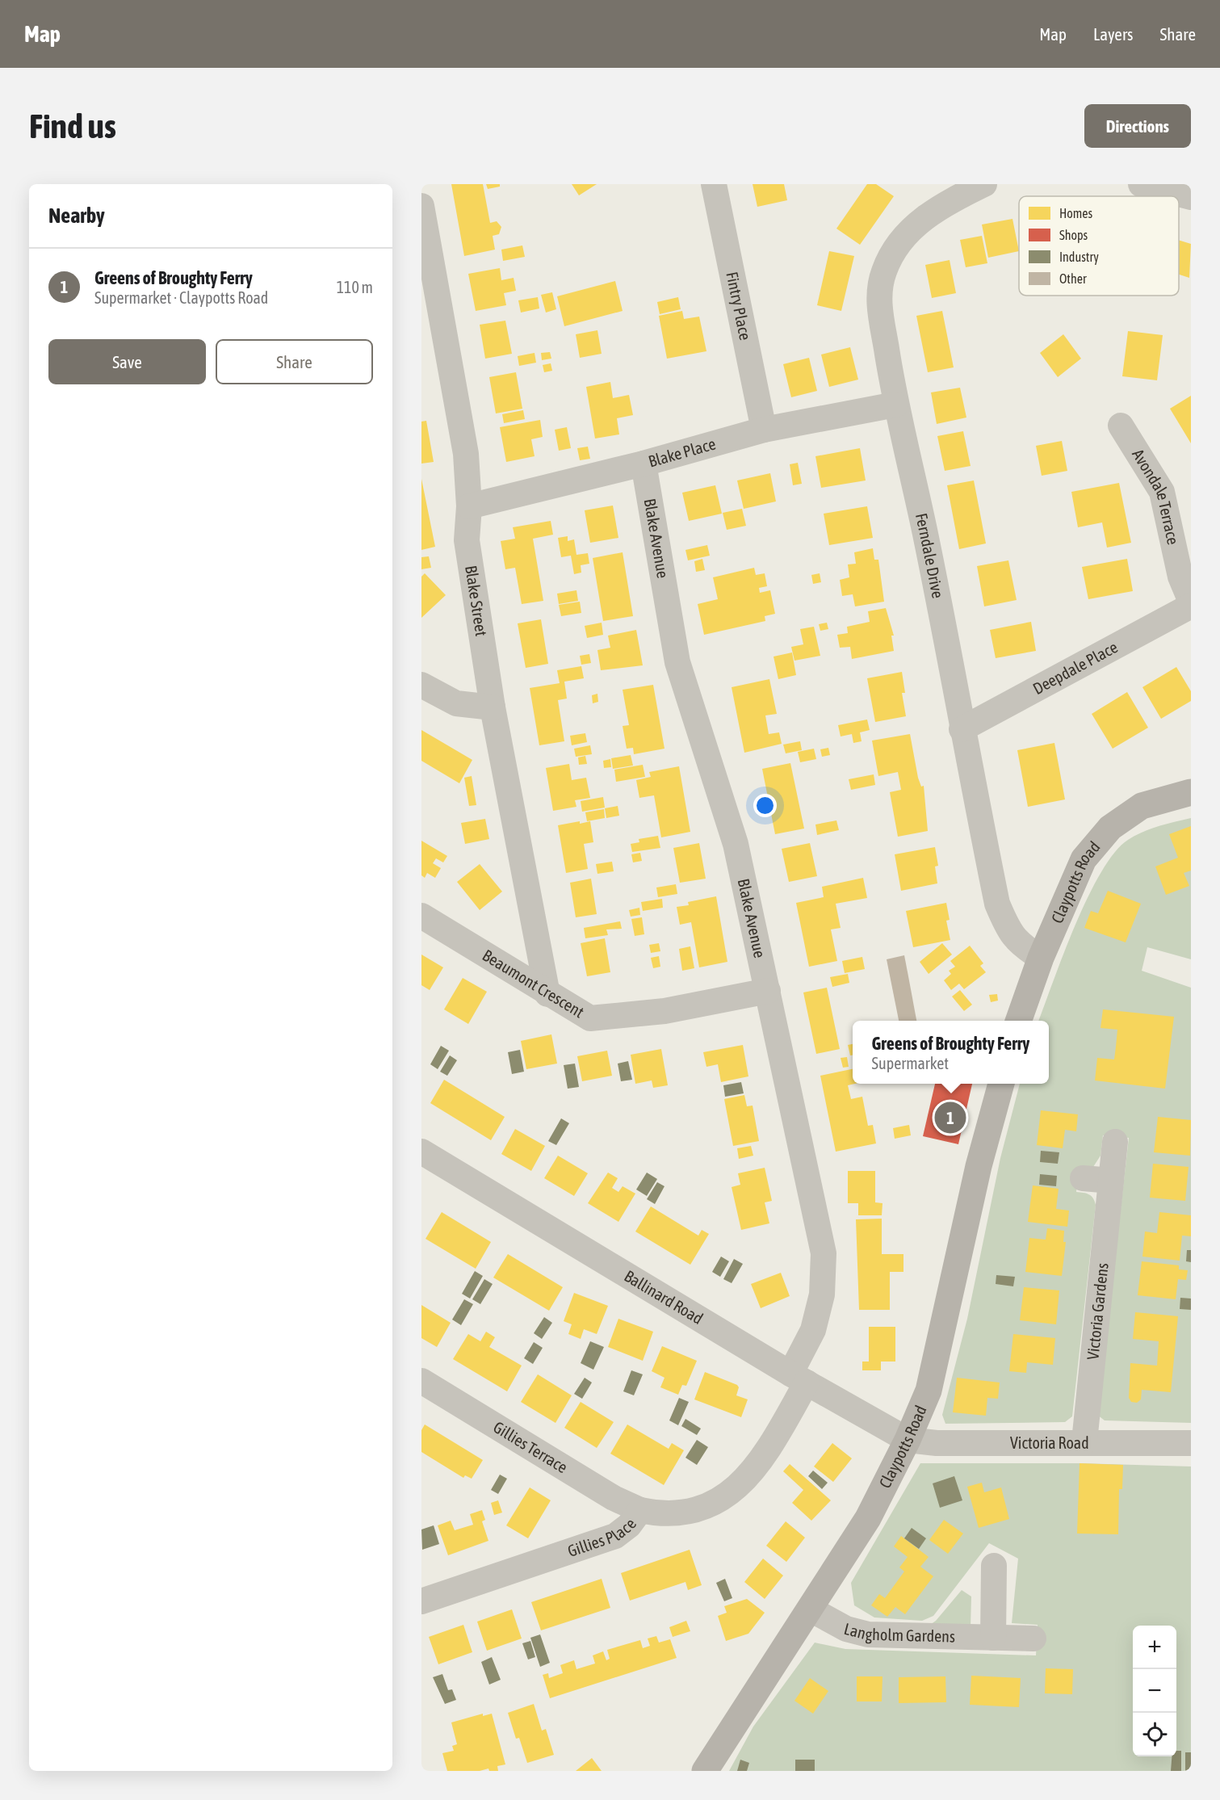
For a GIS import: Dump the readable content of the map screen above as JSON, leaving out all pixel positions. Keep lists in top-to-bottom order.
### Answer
{
  "streets": {
    "main road": ["Claypotts Road"],
    "street": [
      "Fintry Place",
      "Blake Place",
      "Avondale Terrace",
      "Blake Avenue",
      "Ferndale Drive",
      "Blake Street",
      "Deepdale Place",
      "Beaumont Crescent",
      "Ballinard Road",
      "Victoria Gardens",
      "Victoria Road",
      "Gillies Terrace",
      "Gillies Place",
      "Langholm Gardens"
    ]
  },
  "crossings": [
    ["Fintry Place", "Blake Place"],
    ["Blake Place", "Blake Avenue"],
    ["Blake Place", "Ferndale Drive"],
    ["Blake Place", "Blake Street"],
    ["Blake Avenue", "Beaumont Crescent"],
    ["Blake Avenue", "Ballinard Road"],
    ["Blake Avenue", "Gillies Place"],
    ["Ferndale Drive", "Deepdale Place"],
    ["Ferndale Drive", "Claypotts Road"],
    ["Blake Street", "Beaumont Crescent"],
    ["Claypotts Road", "Ballinard Road"],
    ["Claypotts Road", "Victoria Road"],
    ["Claypotts Road", "Langholm Gardens"],
    ["Ballinard Road", "Victoria Road"],
    ["Ballinard Road", "Gillies Place"],
    ["Victoria Gardens", "Victoria Road"],
    ["Gillies Terrace", "Gillies Place"]
  ],
  "legend": [
    "Homes",
    "Shops",
    "Industry",
    "Other"
  ],
  "page": {
    "header": "Map",
    "nav": ["Map", "Layers", "Share"],
    "buttons": [
      "Directions",
      ["Save", "Share"]
    ],
    "title": "Find us",
    "heading": "Nearby",
    "list": [
      {
        "mark": "1",
        "name": "Greens of Broughty Ferry",
        "note": "Supermarket · Claypotts Road",
        "value": "110 m"
      }
    ],
    "popup": ["Greens of Broughty Ferry", "Supermarket"],
    "pins": "1",
    "map_buttons": ["+", "−"]
  }
}
